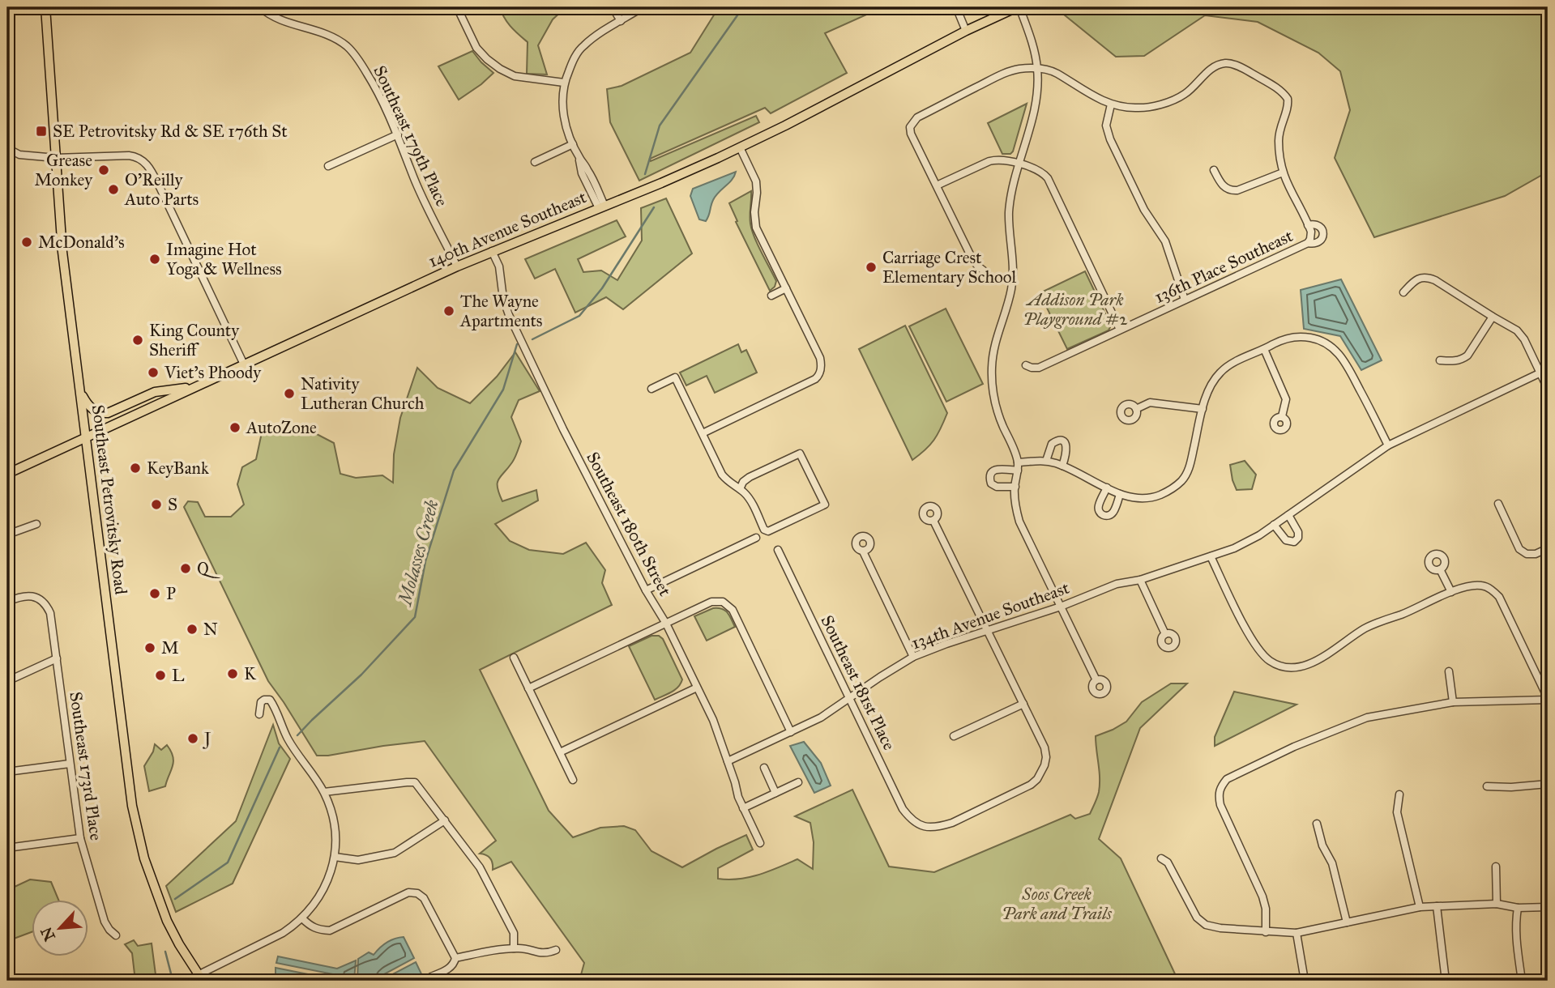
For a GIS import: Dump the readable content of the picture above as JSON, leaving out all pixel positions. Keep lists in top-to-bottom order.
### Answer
{
  "streets": {
    "main road": ["140th Avenue Southeast", "Southeast Petrovitsky Road"],
    "street": [
      "Southeast 179th Place",
      "136th Place Southeast",
      "Southeast 180th Street",
      "134th Avenue Southeast",
      "Southeast 181st Place",
      "Southeast 173rd Place"
    ]
  },
  "crossings": [
    ["Southeast 179th Place", "140th Avenue Southeast"],
    ["140th Avenue Southeast", "Southeast Petrovitsky Road"],
    ["140th Avenue Southeast", "Southeast 180th Street"],
    ["Southeast 180th Street", "134th Avenue Southeast"],
    ["134th Avenue Southeast", "Southeast 181st Place"]
  ],
  "water": ["Molasses Creek"],
  "parks": ["Addison Park Playground #2", "Soos Creek Park and Trails"],
  "places": {
    "transit": ["SE Petrovitsky Rd & SE 176th St"],
    "other": [
      "Grease Monkey",
      "O'Reilly Auto Parts",
      "McDonald's",
      "Imagine Hot Yoga & Wellness",
      "Carriage Crest Elementary School",
      "The Wayne Apartments",
      "King County Sheriff",
      "Viet's Phoody",
      "Nativity Lutheran Church",
      "AutoZone",
      "KeyBank",
      "S",
      "Q",
      "P",
      "N",
      "M",
      "K",
      "L",
      "J"
    ]
  },
  "north": "bottom left"
}
